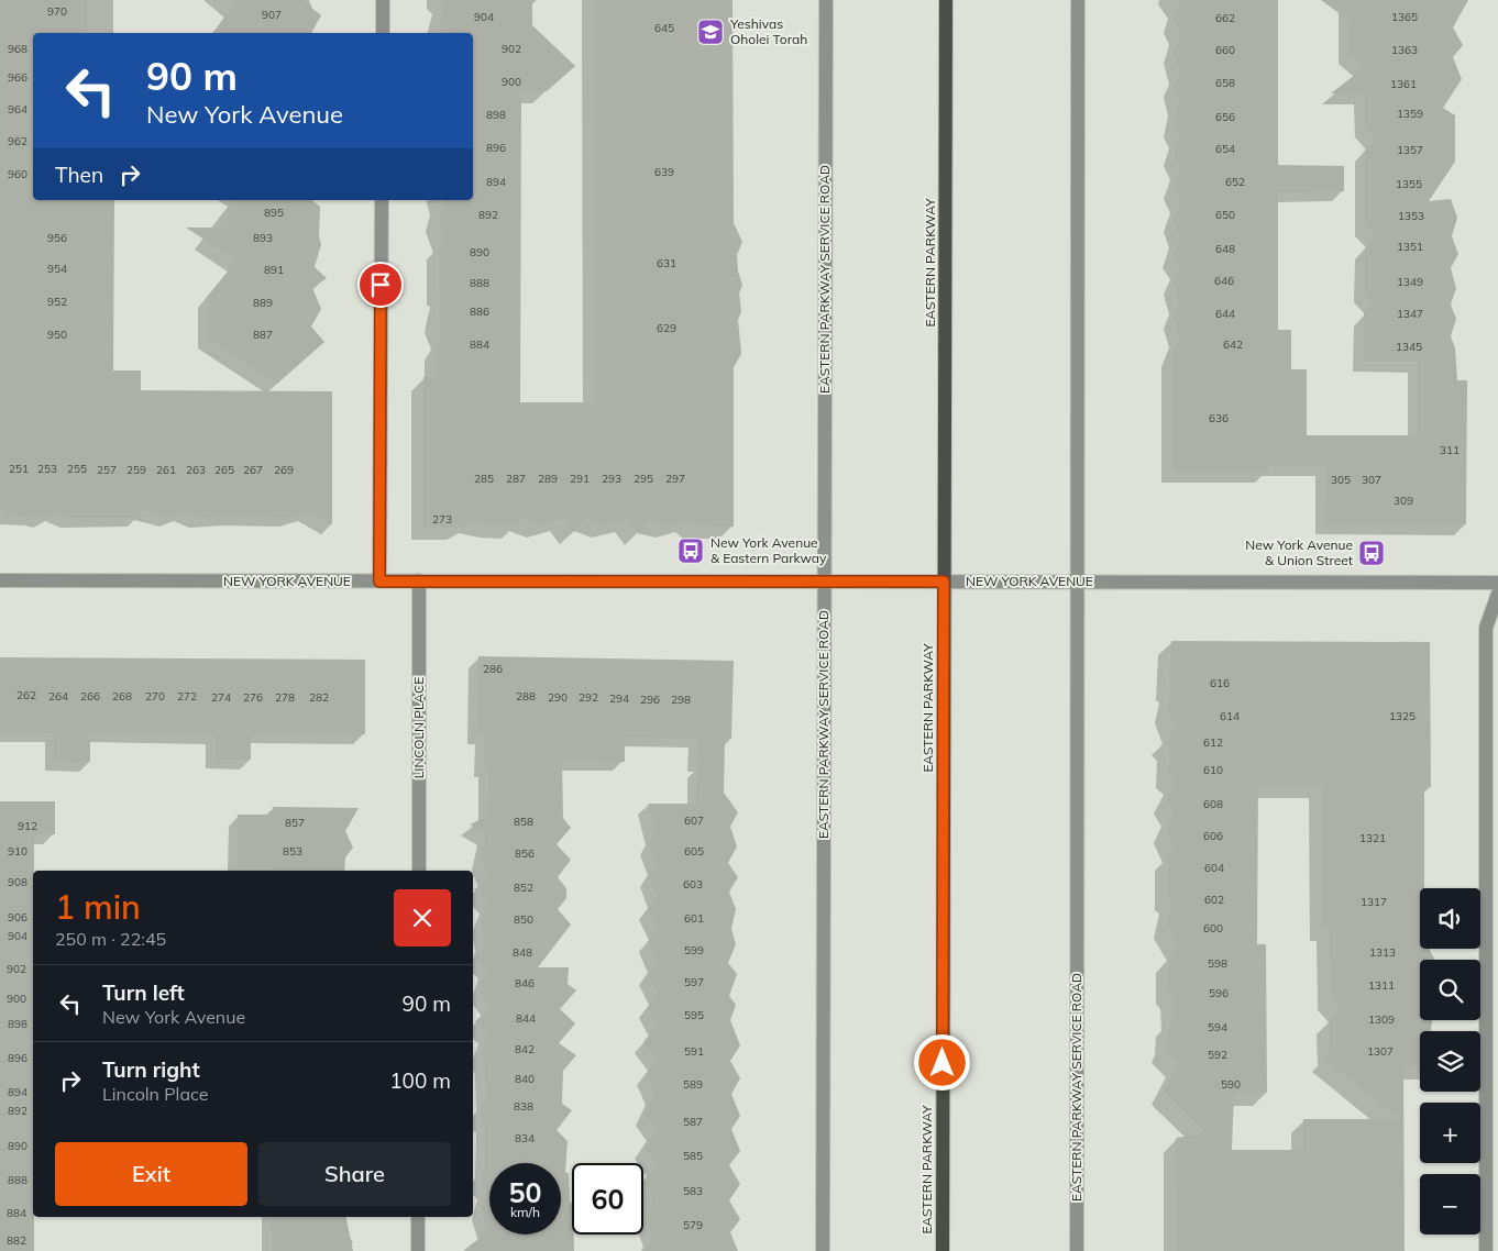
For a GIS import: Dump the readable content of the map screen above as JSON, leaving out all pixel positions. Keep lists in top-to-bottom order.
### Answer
{
  "streets": {
    "main road": ["EASTERN PARKWAY"],
    "street": ["EASTERN PARKWAY SERVICE ROAD", "NEW YORK AVENUE", "LINCOLN PLACE"]
  },
  "crossings": [
    ["EASTERN PARKWAY", "NEW YORK AVENUE"],
    ["EASTERN PARKWAY SERVICE ROAD", "NEW YORK AVENUE"],
    ["NEW YORK AVENUE", "LINCOLN PLACE"]
  ],
  "places": {
    "school or university": ["Yeshivas Oholei Torah"],
    "bus stop": ["New York Avenue & Eastern Parkway", "New York Avenue & Union Street"]
  },
  "house_numbers": [
    "970",
    "907",
    "904",
    "1365",
    "662",
    "645",
    "968",
    "902",
    "660",
    "1363",
    "966",
    "900",
    "658",
    "1361",
    "964",
    "1359",
    "898",
    "656",
    "962",
    "896",
    "654",
    "1357",
    "639",
    "960",
    "894",
    "652",
    "1355",
    "895",
    "892",
    "650",
    "1353",
    "956",
    "893",
    "1351",
    "648",
    "890",
    "631",
    "954",
    "891",
    "646",
    "1349",
    "888",
    "952",
    "889",
    "886",
    "644",
    "1347",
    "629",
    "950",
    "887",
    "884",
    "642",
    "1345",
    "636",
    "311",
    "251",
    "253",
    "255",
    "257",
    "259",
    "261",
    "263",
    "265",
    "267",
    "269",
    "285",
    "287",
    "289",
    "291",
    "293",
    "295",
    "297",
    "305",
    "307",
    "309",
    "273",
    "286",
    "616",
    "262",
    "264",
    "266",
    "268",
    "270",
    "272",
    "288",
    "274",
    "276",
    "278",
    "282",
    "290",
    "292",
    "294",
    "296",
    "298",
    "614",
    "1325",
    "612",
    "610",
    "608",
    "607",
    "858",
    "857",
    "912",
    "606",
    "1321",
    "910",
    "853",
    "605",
    "856",
    "604",
    "908",
    "603",
    "852",
    "602",
    "1317",
    "906",
    "601",
    "850",
    "600",
    "904",
    "599",
    "848",
    "1313",
    "598",
    "902",
    "597",
    "846",
    "1311",
    "596",
    "900",
    "595",
    "844",
    "1309",
    "898",
    "594",
    "842",
    "591",
    "1307",
    "592",
    "896",
    "840",
    "589",
    "590",
    "894",
    "838",
    "892",
    "587",
    "834",
    "890",
    "585",
    "888",
    "583",
    "884",
    "579",
    "882"
  ],
  "page": {
    "turn": ["90 m", "New York Avenue"],
    "then": "Then",
    "heading": ["1 min", "250 m · 22:45"],
    "map_buttons": ["+", "−"],
    "list": [
      {
        "name": "Turn left",
        "note": "New York Avenue",
        "value": "90 m"
      },
      {
        "name": "Turn right",
        "note": "Lincoln Place",
        "value": "100 m"
      }
    ],
    "buttons": ["Exit", "Share"],
    "speed": "50 km/h",
    "limit": "60"
  }
}
